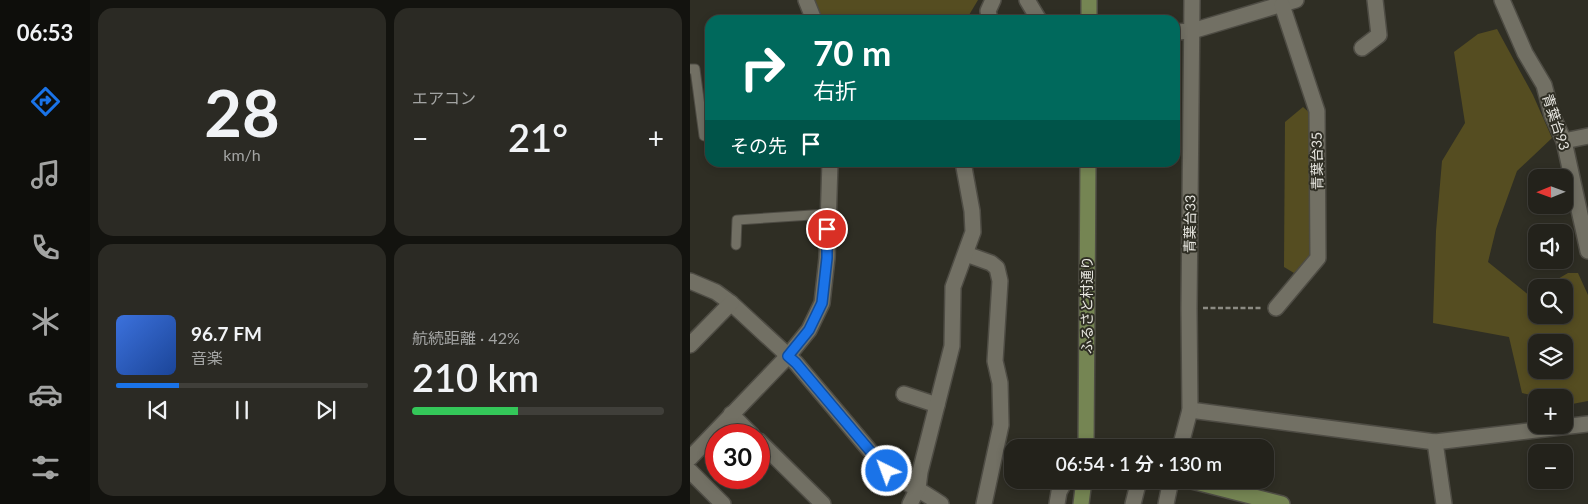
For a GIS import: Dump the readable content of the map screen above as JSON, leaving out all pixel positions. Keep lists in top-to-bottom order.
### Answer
{
  "streets": {
    "street": [
      "青葉台93",
      "青葉台35",
      "青葉台33",
      "ふるさと村通り"
    ]
  },
  "north": "left",
  "page": {
    "tabs": "06:53",
    "tile": [
      ["28", "km/h"],
      "エアコン",
      ["航続距離 · 42%", "210 km"]
    ],
    "turn": ["70 m", "右折"],
    "heat": ["−", "21°", "+"],
    "then": "その先",
    "map_buttons": ["+", "−"],
    "song": ["96.7 FM", "音楽"],
    "limit": "30",
    "trip": "06:54 · 1 分 · 130 m"
  }
}
